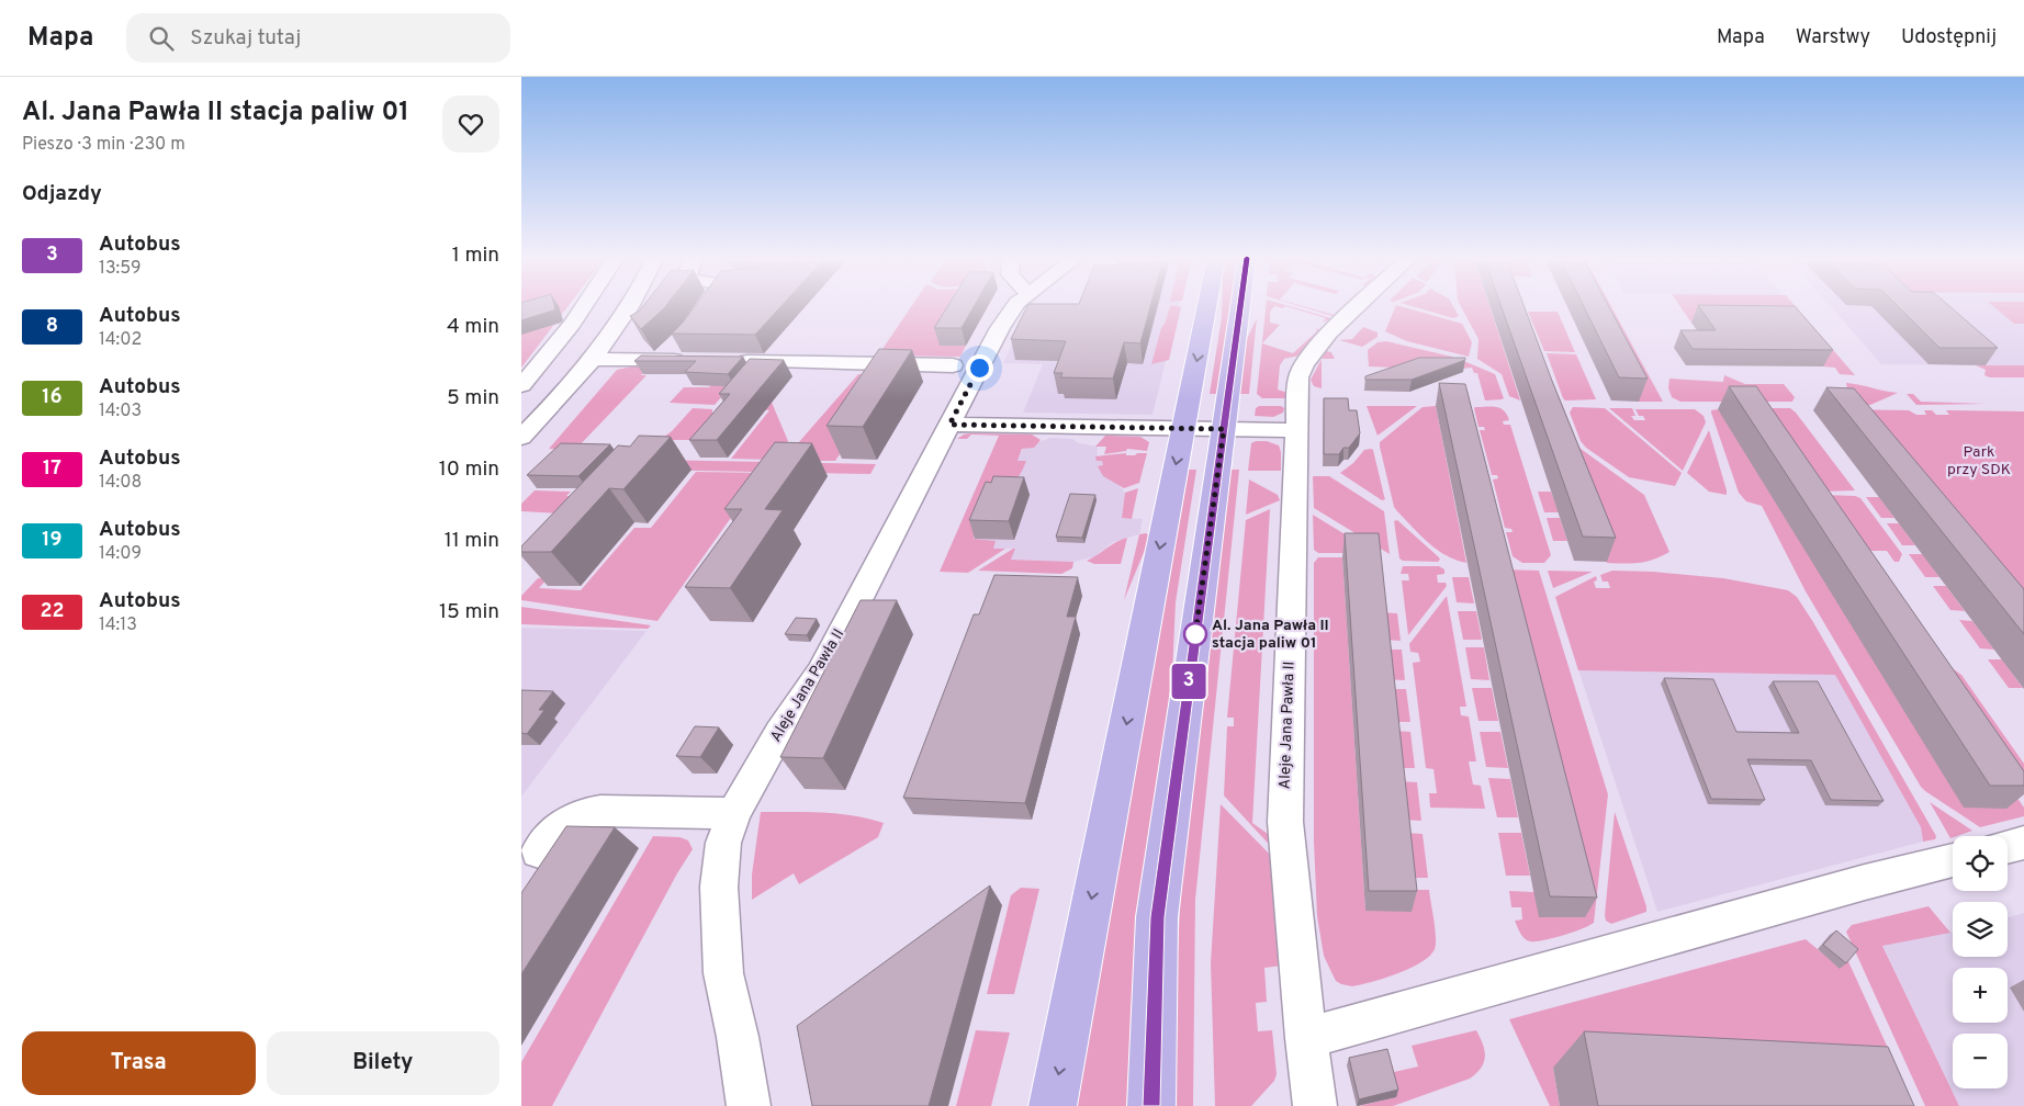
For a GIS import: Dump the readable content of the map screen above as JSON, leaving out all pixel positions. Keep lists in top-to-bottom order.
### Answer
{
  "streets": {
    "street": ["Aleje Jana Pawła II"]
  },
  "parks": ["Park przy SDK"],
  "places": ["Al. Jana Pawła II stacja paliw 01"],
  "lines": ["bus line 3"],
  "page": {
    "header": "Mapa",
    "search": "Szukaj tutaj",
    "nav": ["Mapa", "Warstwy", "Udostępnij"],
    "heading": [
      ["Al. Jana Pawła II stacja paliw 01", "Pieszo · 3 min · 230 m"],
      "Odjazdy"
    ],
    "on_map": "3",
    "list": [
      {
        "mark": "3",
        "name": "Autobus",
        "note": "13:59",
        "value": "1 min"
      },
      {
        "mark": "8",
        "name": "Autobus",
        "note": "14:02",
        "value": "4 min"
      },
      {
        "mark": "16",
        "name": "Autobus",
        "note": "14:03",
        "value": "5 min"
      },
      {
        "mark": "17",
        "name": "Autobus",
        "note": "14:08",
        "value": "10 min"
      },
      {
        "mark": "19",
        "name": "Autobus",
        "note": "14:09",
        "value": "11 min"
      },
      {
        "mark": "22",
        "name": "Autobus",
        "note": "14:13",
        "value": "15 min"
      }
    ],
    "map_buttons": ["+", "−"],
    "buttons": ["Trasa", "Bilety"]
  }
}
